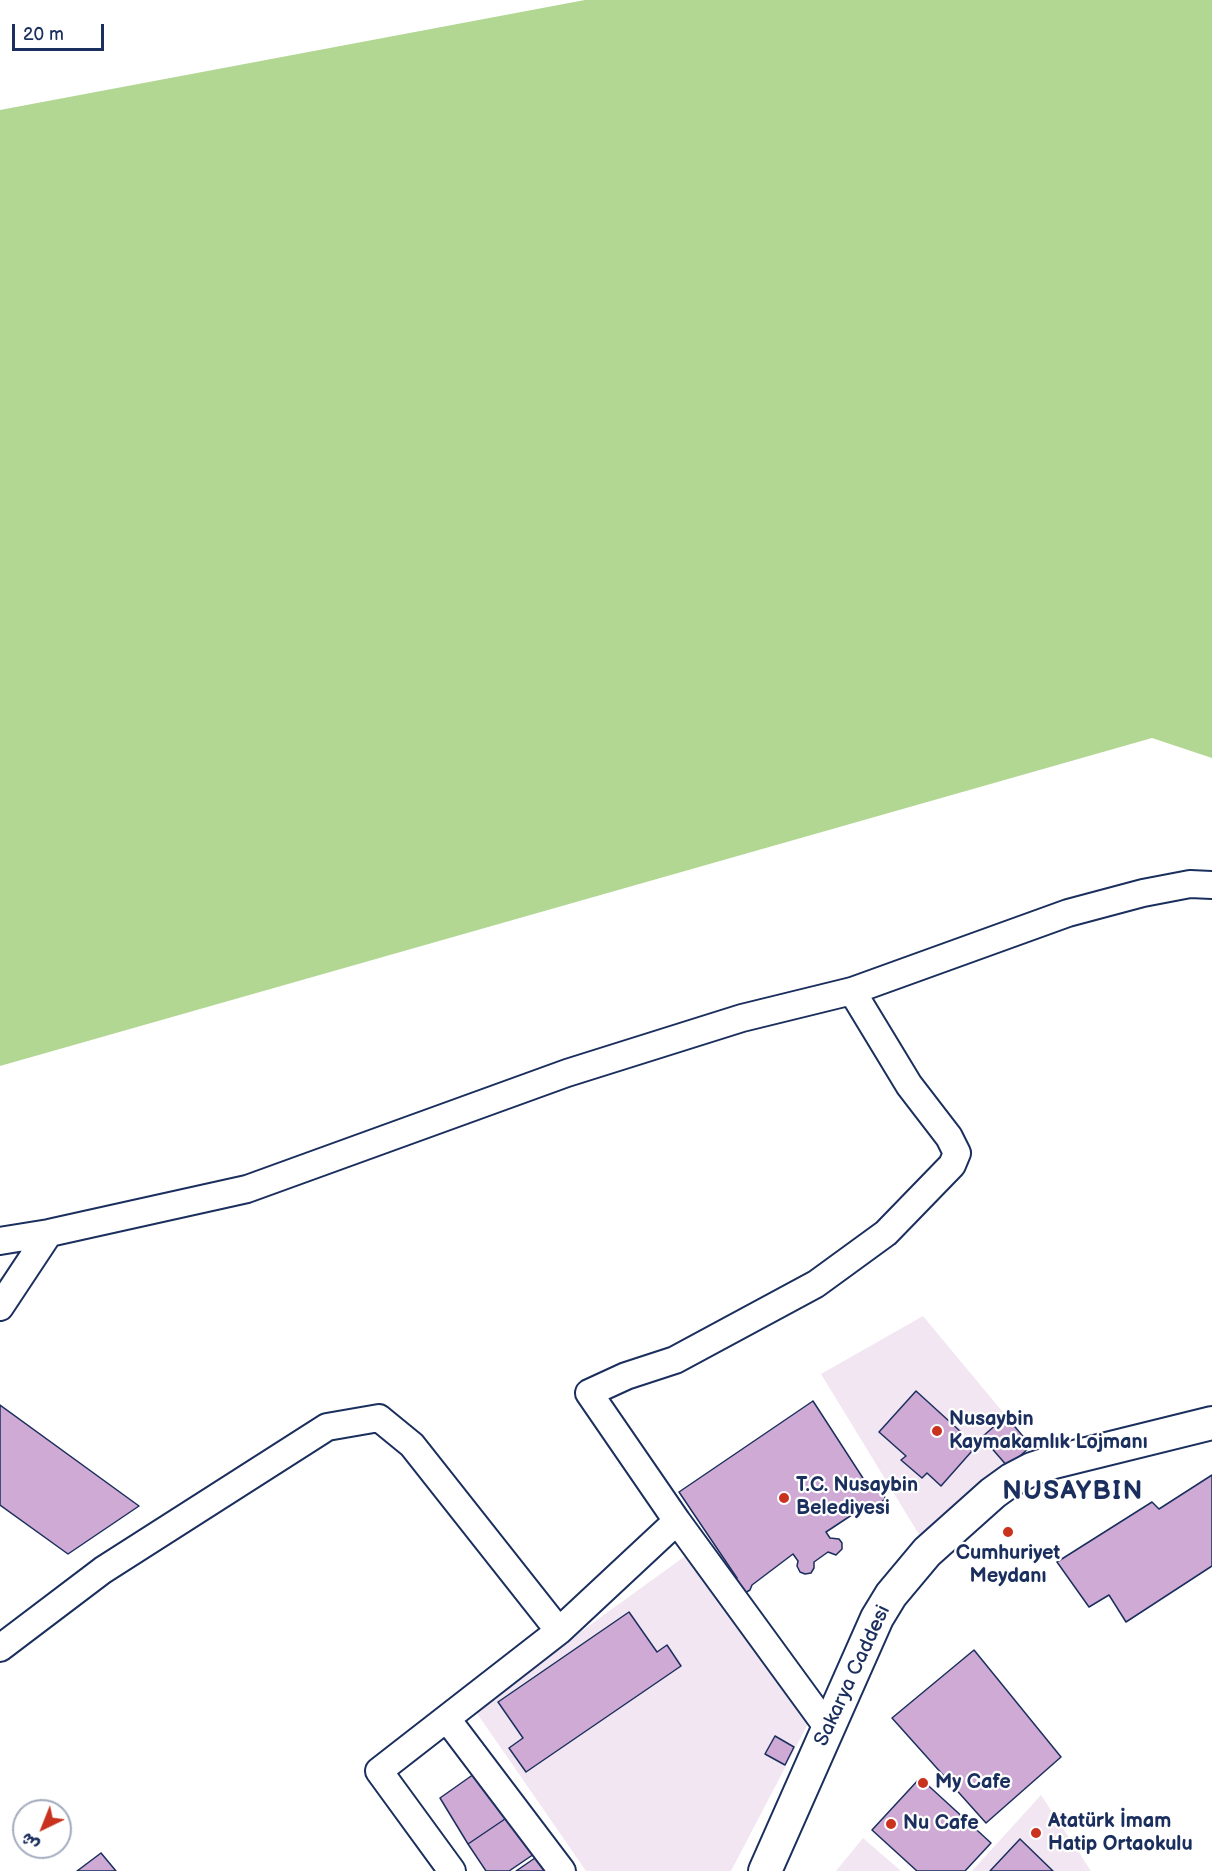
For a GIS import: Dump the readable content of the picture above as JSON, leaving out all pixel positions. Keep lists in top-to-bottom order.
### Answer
{
  "streets": {
    "street": ["Sakarya Caddesi"]
  },
  "districts": ["NUSAYBIN"],
  "places": [
    "Nusaybin Kaymakamlık Lojmanı",
    "T.C. Nusaybin Belediyesi",
    "Cumhuriyet Meydanı",
    "My Cafe",
    "Nu Cafe",
    "Atatürk İmam Hatip Ortaokulu"
  ],
  "scale_bar": "20 m",
  "north": "bottom left"
}
